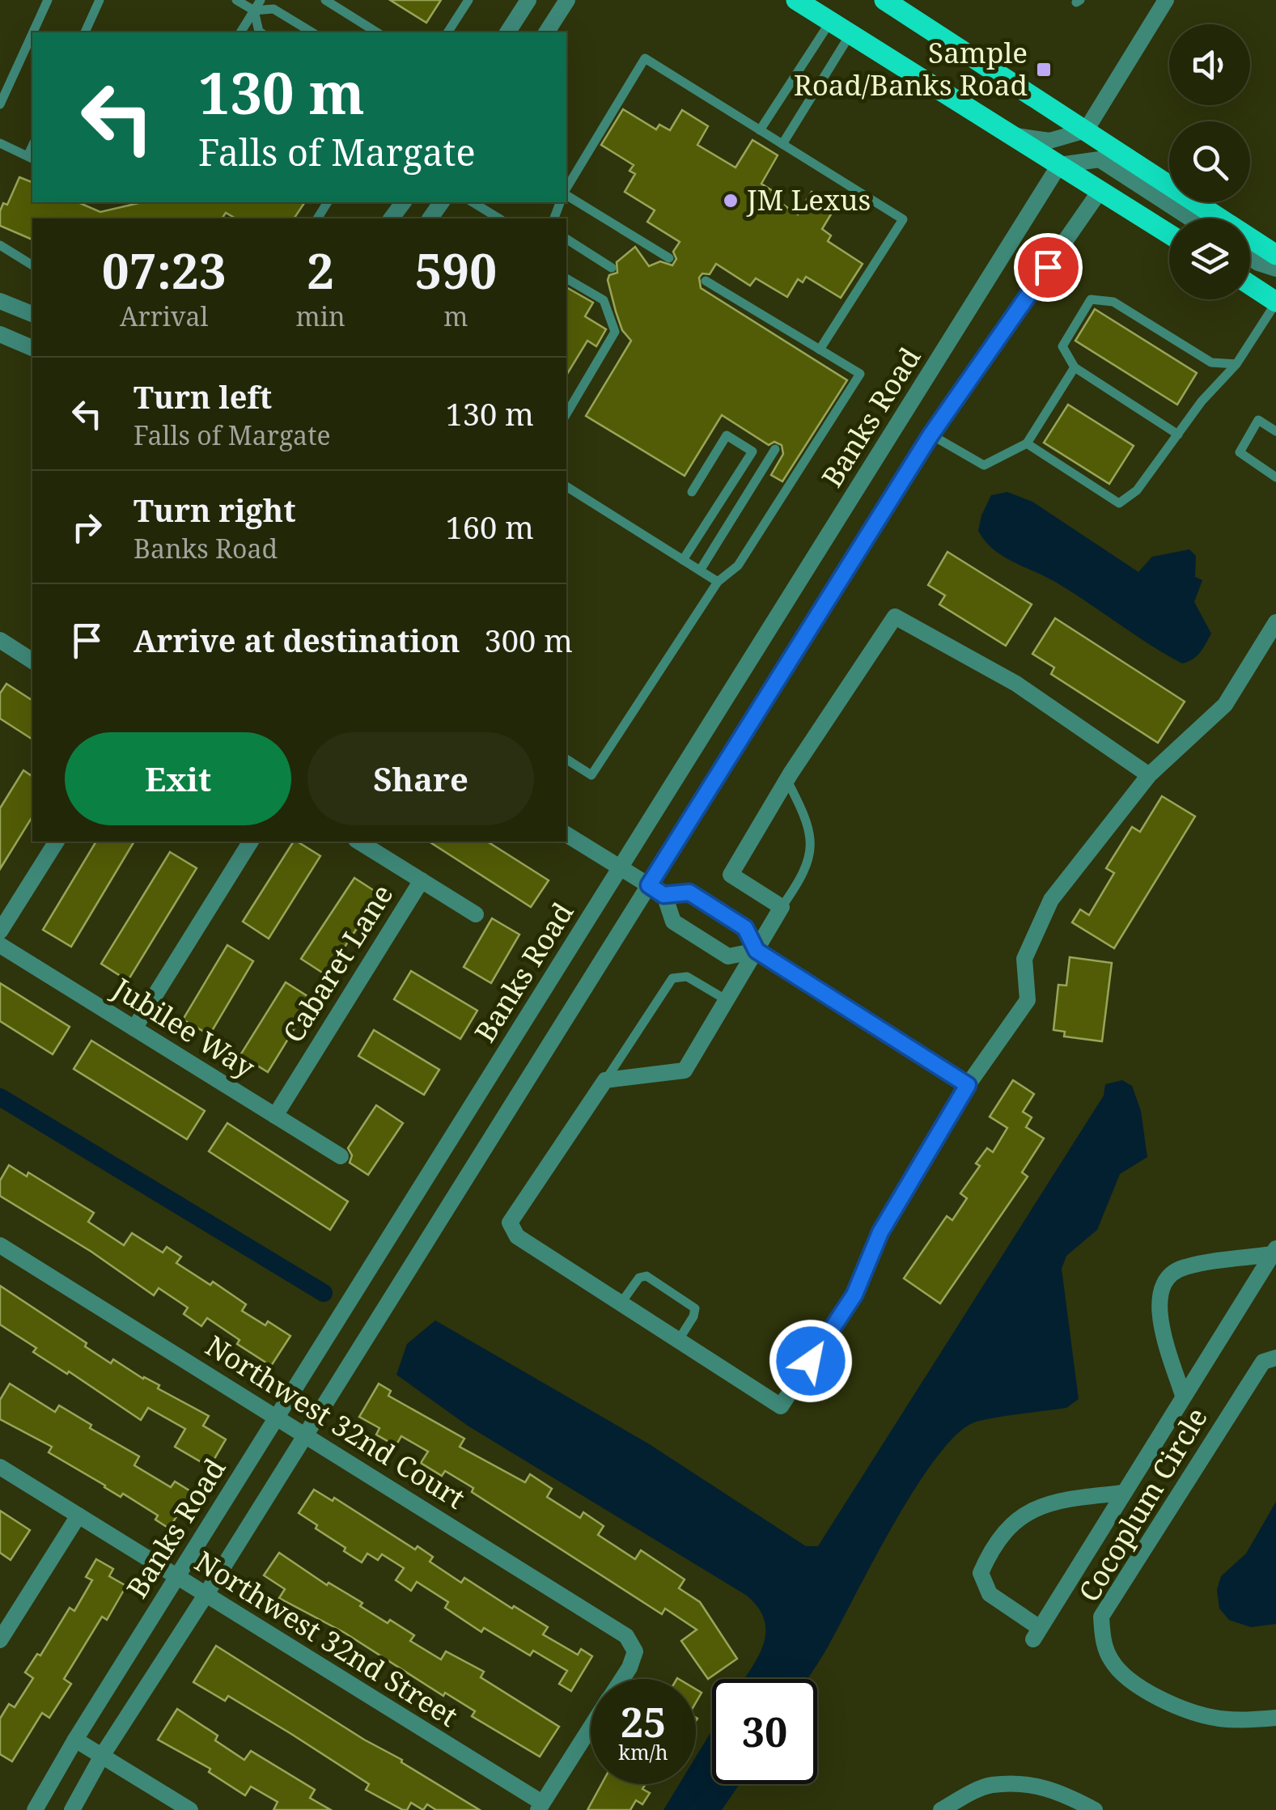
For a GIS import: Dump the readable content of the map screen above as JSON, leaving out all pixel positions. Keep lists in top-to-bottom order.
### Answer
{
  "streets": {
    "street": [
      "Banks Road",
      "Cabaret Lane",
      "Jubilee Way",
      "Northwest 32nd Court",
      "Cocoplum Circle",
      "Northwest 32nd Street"
    ]
  },
  "crossings": [
    ["Banks Road", "Northwest 32nd Court"],
    ["Banks Road", "Northwest 32nd Street"],
    ["Cabaret Lane", "Jubilee Way"]
  ],
  "places": {
    "transit": ["Sample Road/Banks Road"],
    "other": ["JM Lexus"]
  },
  "page": {
    "turn": ["130 m", "Falls of Margate"],
    "eta": [
      "07:23",
      "Arrival",
      "2",
      "min",
      "590",
      "m"
    ],
    "list": [
      {
        "name": "Turn left",
        "note": "Falls of Margate",
        "value": "130 m"
      },
      {
        "name": "Turn right",
        "note": "Banks Road",
        "value": "160 m"
      },
      {
        "name": "Arrive at destination",
        "value": "300 m"
      }
    ],
    "buttons": ["Exit", "Share"],
    "speed": "25 km/h",
    "limit": "30"
  }
}
